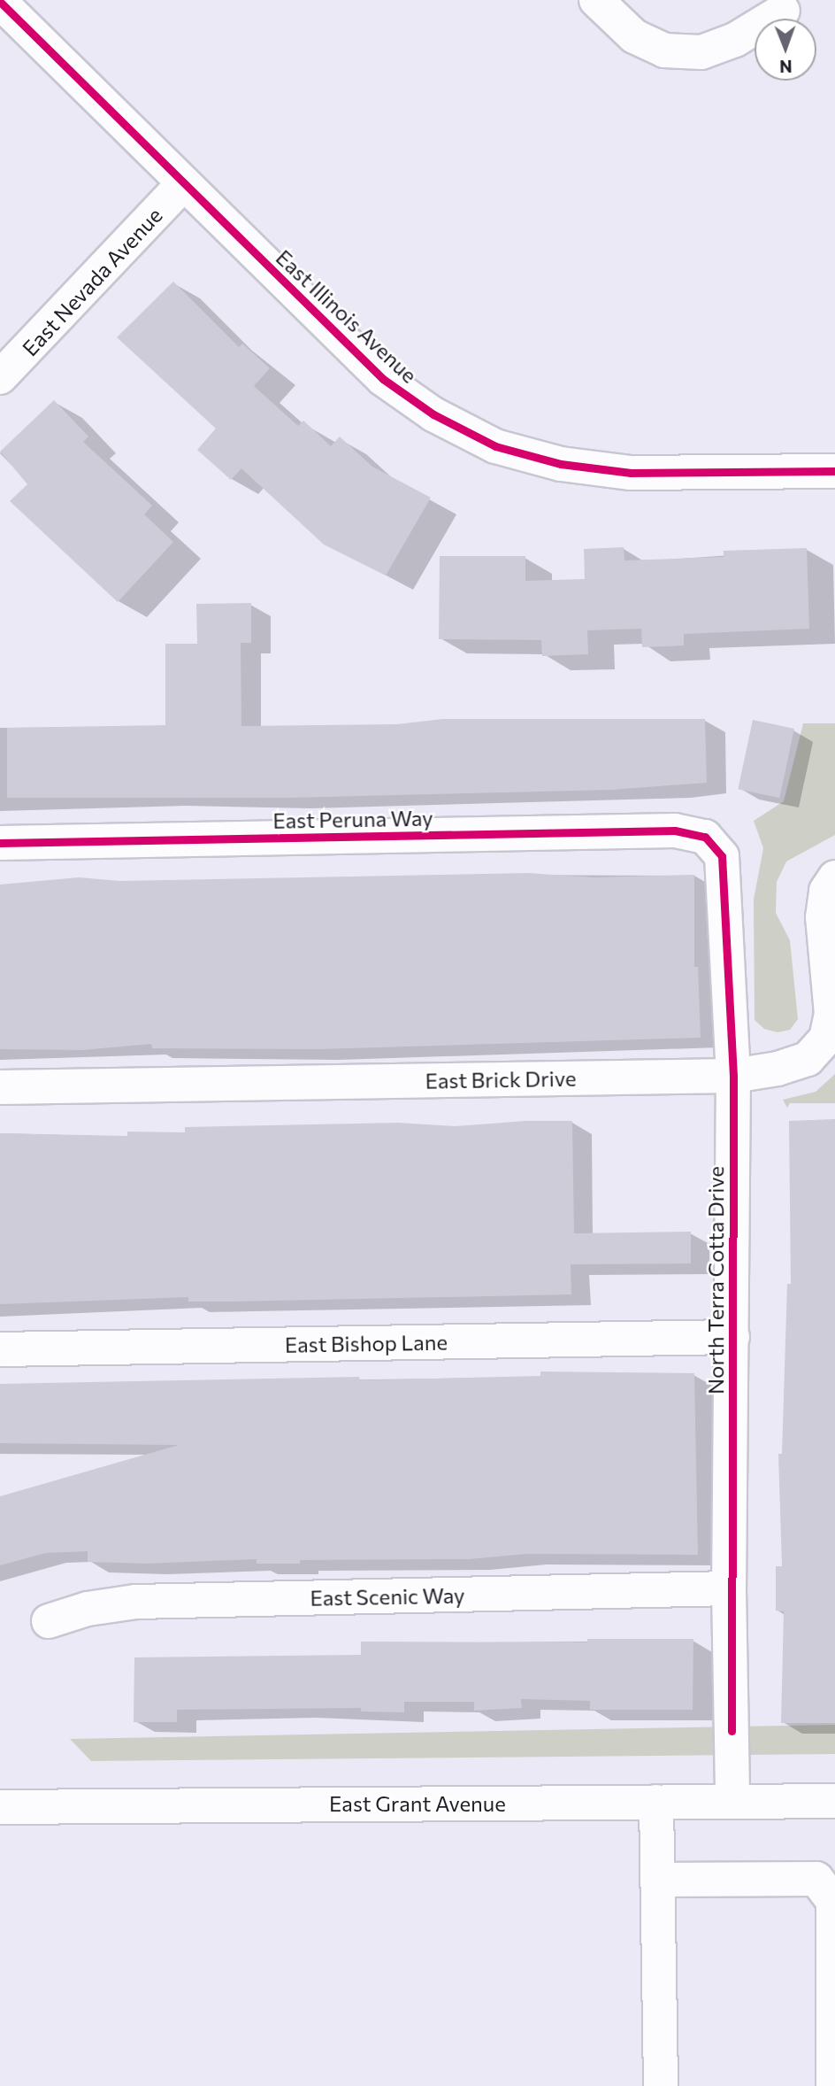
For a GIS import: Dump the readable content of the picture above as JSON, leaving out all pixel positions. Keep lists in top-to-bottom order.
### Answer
{
  "streets": {
    "street": [
      "East Nevada Avenue",
      "East Illinois Avenue",
      "East Peruna Way",
      "East Brick Drive",
      "North Terra Cotta Drive",
      "East Bishop Lane",
      "East Scenic Way",
      "East Grant Avenue"
    ]
  },
  "crossings": [
    ["East Nevada Avenue", "East Illinois Avenue"],
    ["East Peruna Way", "North Terra Cotta Drive"],
    ["East Brick Drive", "North Terra Cotta Drive"],
    ["North Terra Cotta Drive", "East Bishop Lane"],
    ["North Terra Cotta Drive", "East Scenic Way"],
    ["North Terra Cotta Drive", "East Grant Avenue"]
  ],
  "north": "bottom"
}
